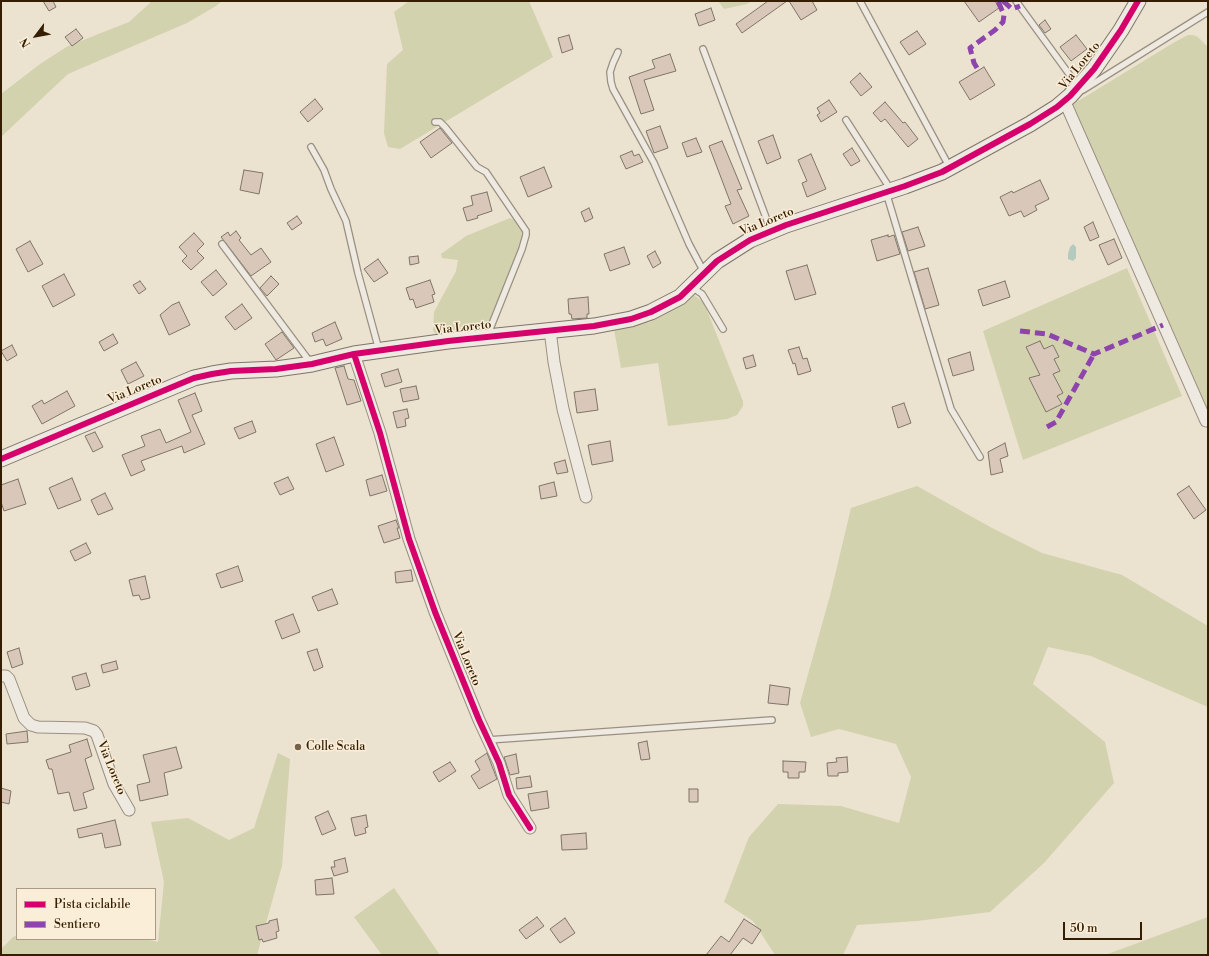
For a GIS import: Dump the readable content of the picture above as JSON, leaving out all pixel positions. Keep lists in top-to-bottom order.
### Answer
{
  "streets": {
    "street": ["Via Loreto"]
  },
  "places": ["Colle Scala"],
  "legend": ["Pista ciclabile", "Sentiero"],
  "scale_bar": "50 m",
  "north": "bottom left"
}
